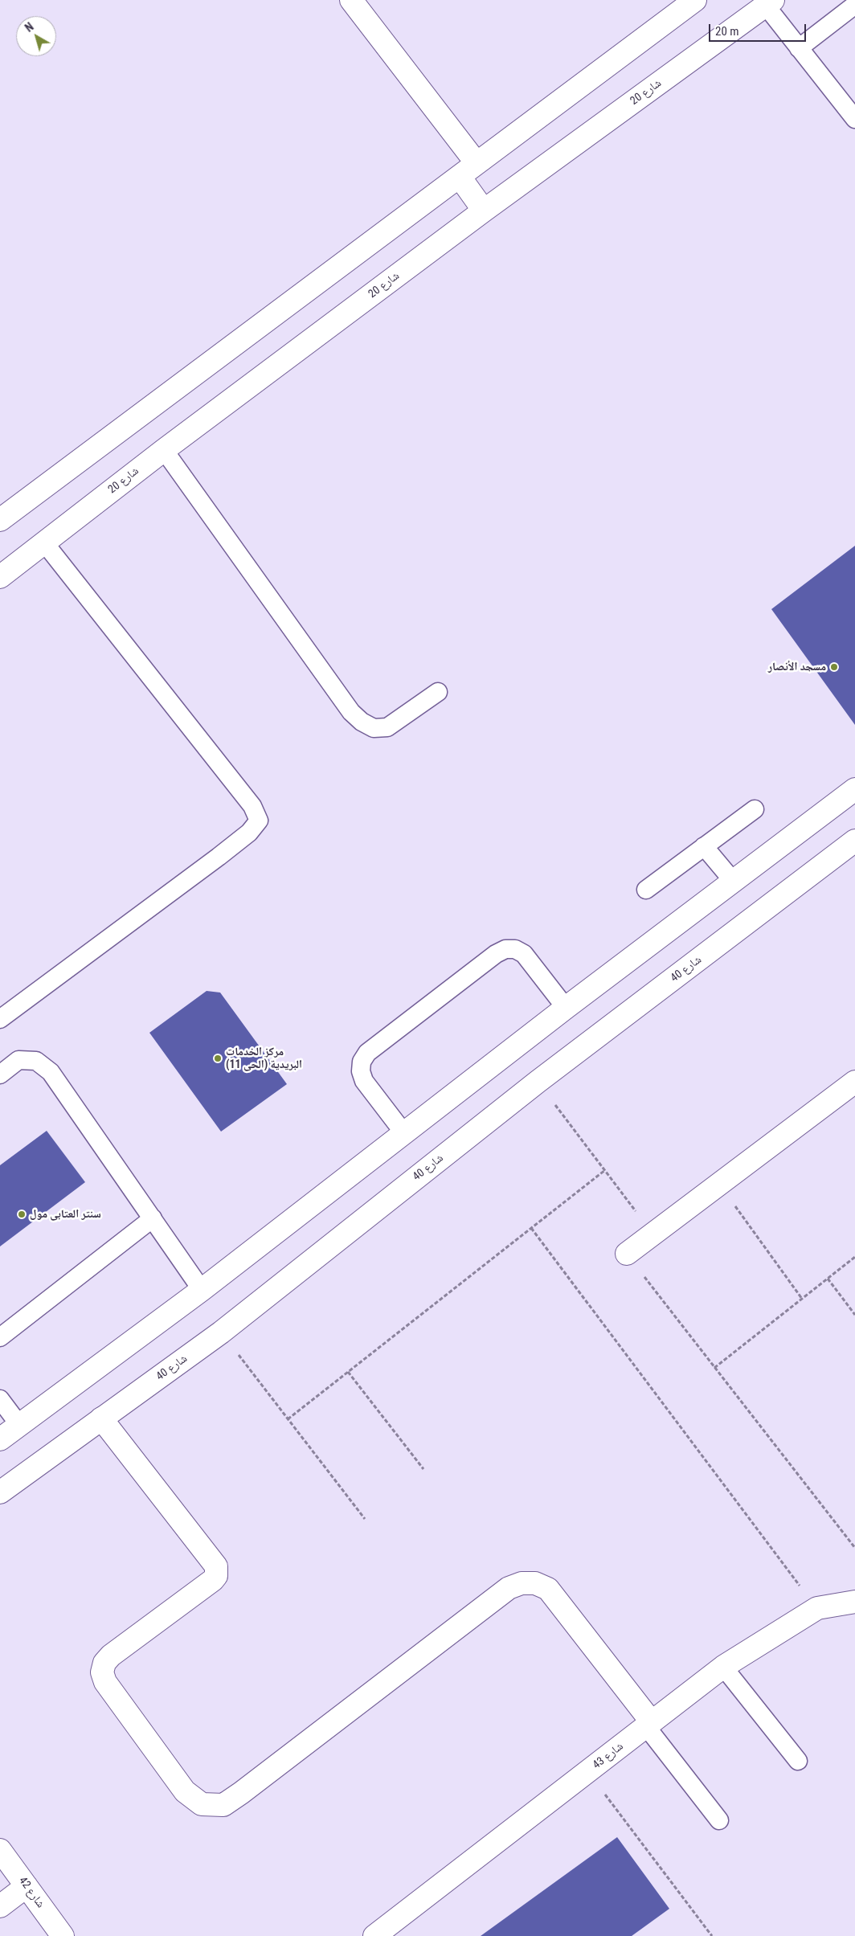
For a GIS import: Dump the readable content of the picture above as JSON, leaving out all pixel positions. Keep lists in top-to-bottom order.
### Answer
{
  "streets": {
    "street": [
      "شارع 20",
      "شارع 40",
      "شارع 43",
      "شارع 42"
    ]
  },
  "places": ["مسجد الأنصار", "مركز الخدمات البريدية (الحى 11)", "سنتر العتابى مول"],
  "scale_bar": "20 m",
  "north": "top left"
}
